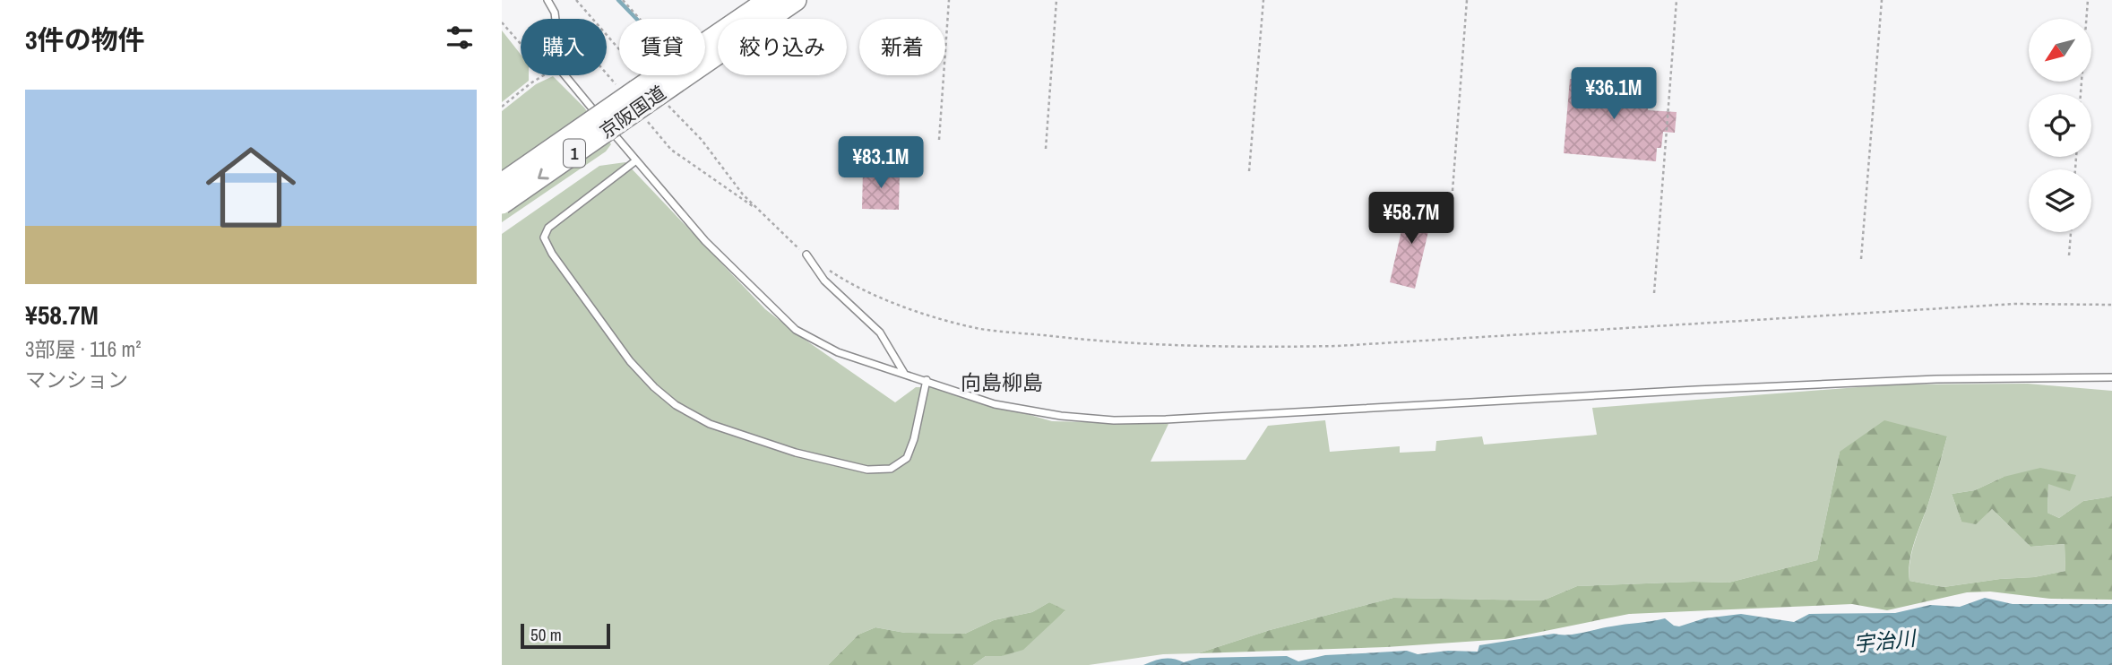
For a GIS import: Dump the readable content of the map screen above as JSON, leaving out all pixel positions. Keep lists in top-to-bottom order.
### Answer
{
  "streets": {
    "highway": ["京阪国道", "1"]
  },
  "districts": ["向島柳島"],
  "water": ["宇治川"],
  "scale_bar": "50 m",
  "north": "bottom left",
  "page": {
    "heading": "3件の物件",
    "chip": [
      "購入",
      "賃貸",
      "絞り込み",
      "新着"
    ],
    "price": ["¥36.1M", "¥83.1M", "¥58.7M"],
    "list": [
      {
        "name": "¥58.7M",
        "note": "3部屋 · 116 m² · マンション"
      }
    ],
    "scale": "50 m"
  }
}
